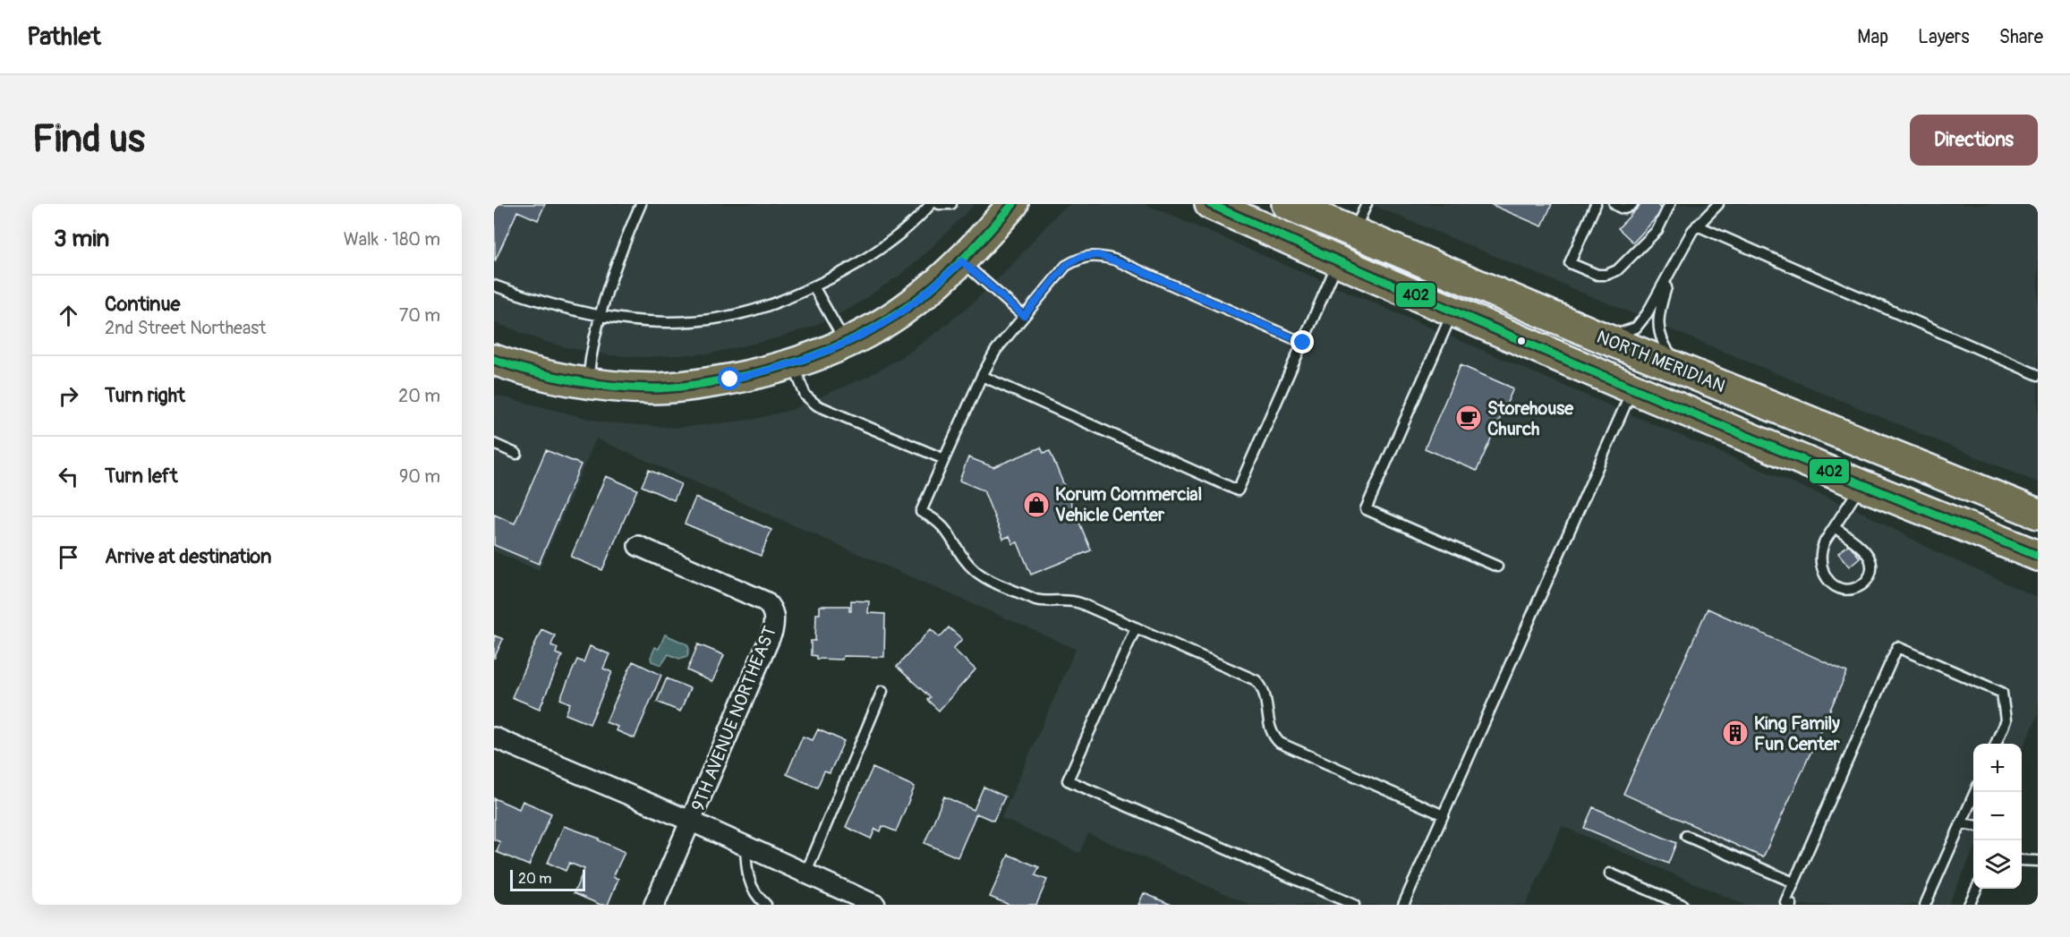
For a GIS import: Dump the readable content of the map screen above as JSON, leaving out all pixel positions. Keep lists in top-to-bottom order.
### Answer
{
  "streets": {
    "main road": ["NORTH MERIDIAN"],
    "street": ["9TH AVENUE NORTHEAST"]
  },
  "places": {
    "cafe": ["Storehouse Church"],
    "shop": ["Korum Commercial Vehicle Center"],
    "building": ["King Family Fun Center"]
  },
  "lines": ["transit line 402"],
  "scale_bar": "20 m",
  "page": {
    "header": "Pathlet",
    "nav": ["Map", "Layers", "Share"],
    "buttons": "Directions",
    "title": "Find us",
    "heading": ["3 min", "Walk · 180 m"],
    "list": [
      ["Continue", "2nd Street Northeast", "70 m"],
      ["Turn right", "20 m"],
      ["Turn left", "90 m"],
      "Arrive at destination"
    ],
    "map_buttons": ["+", "−"],
    "scale": "20 m"
  }
}
